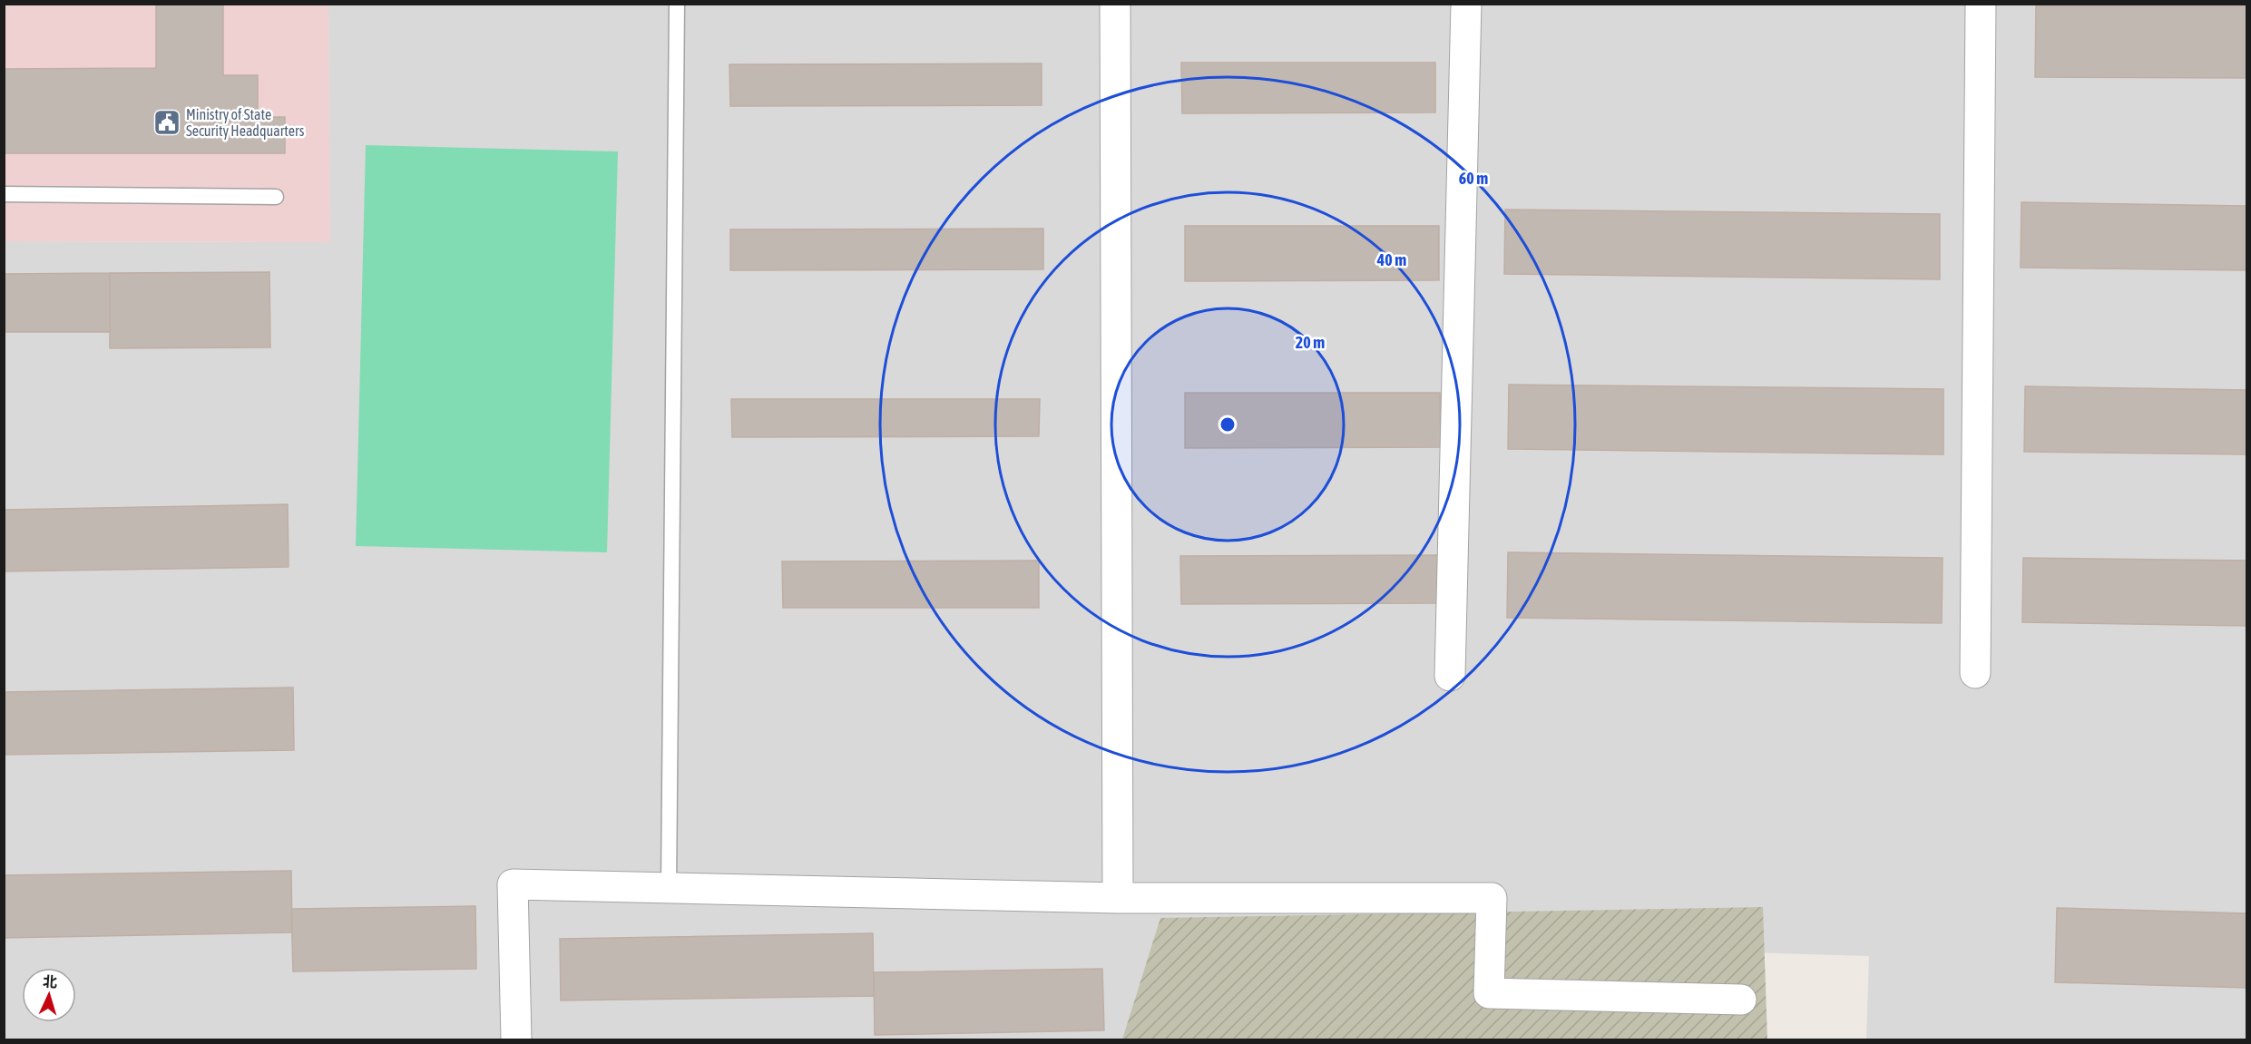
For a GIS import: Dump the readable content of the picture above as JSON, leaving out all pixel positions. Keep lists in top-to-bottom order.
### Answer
{
  "places": {
    "public building": ["Ministry of State Security Headquarters"]
  },
  "north": "top",
  "rings": ["60 m", "40 m", "20 m"]
}
